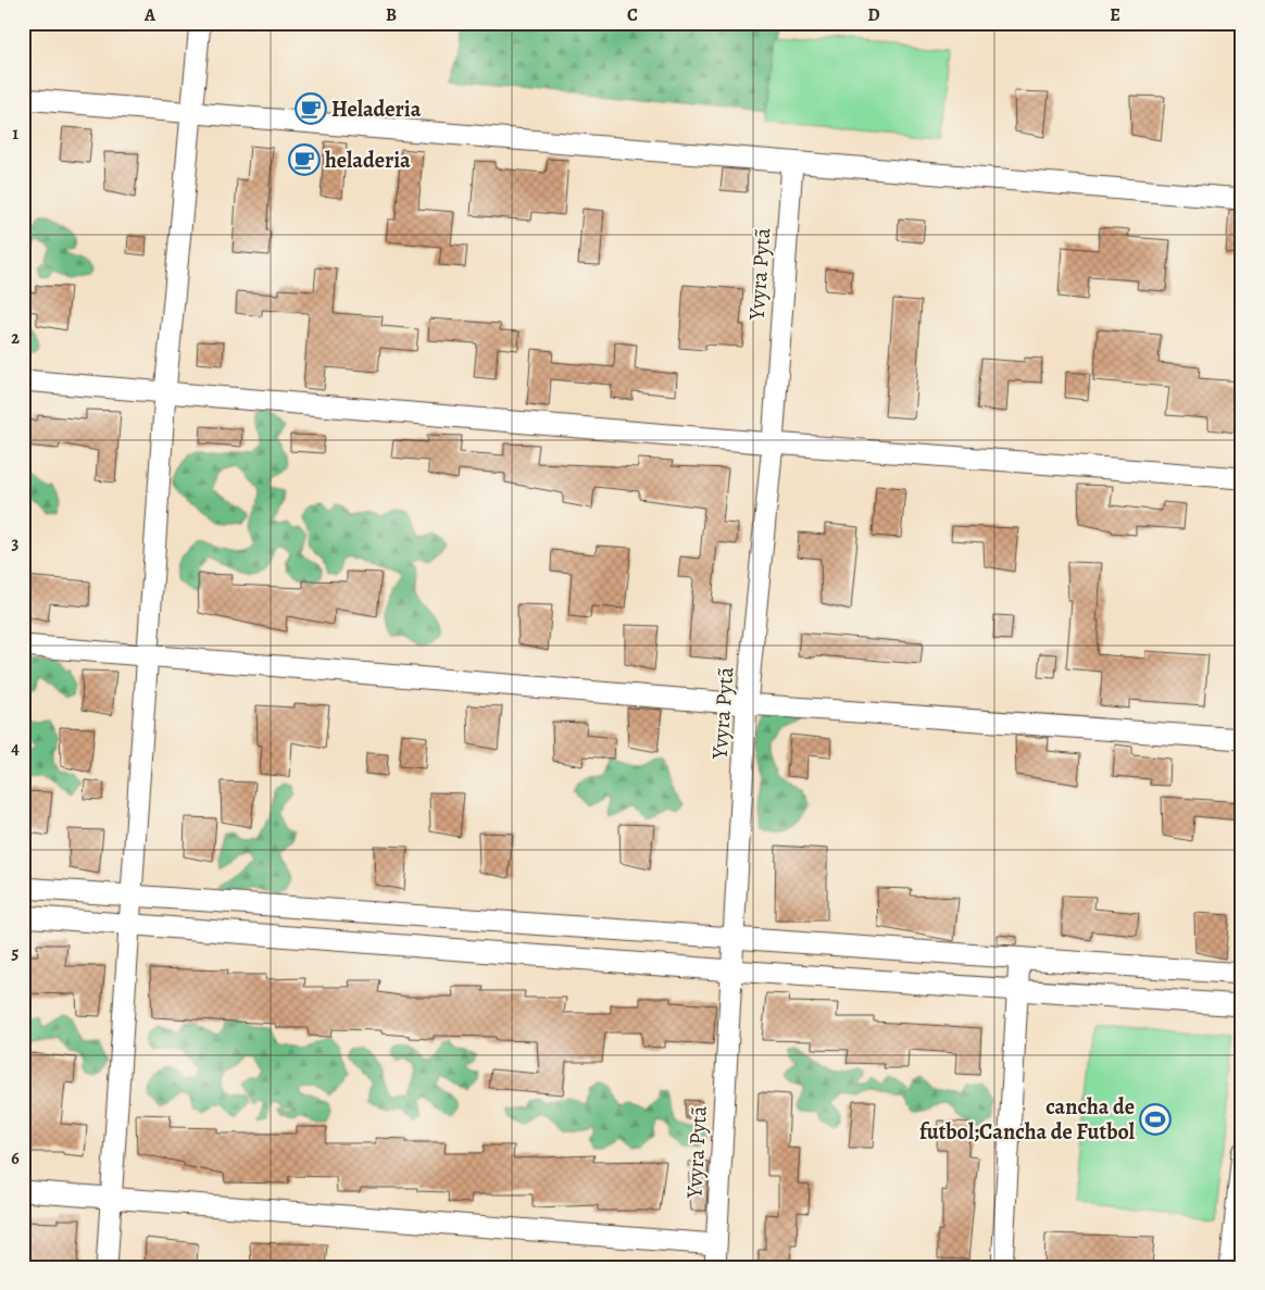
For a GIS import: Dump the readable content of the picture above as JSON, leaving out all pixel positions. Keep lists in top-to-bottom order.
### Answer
{
  "streets": {
    "street": ["Yvyra Pytã"]
  },
  "places": {
    "cafe": ["Heladeria", "heladeria"],
    "sports": ["cancha de futbol;Cancha de Futbol"]
  },
  "grid": {
    "columns": [
      "A",
      "B",
      "C",
      "D",
      "E"
    ],
    "rows": [
      "1",
      "2",
      "3",
      "4",
      "5",
      "6"
    ]
  }
}
